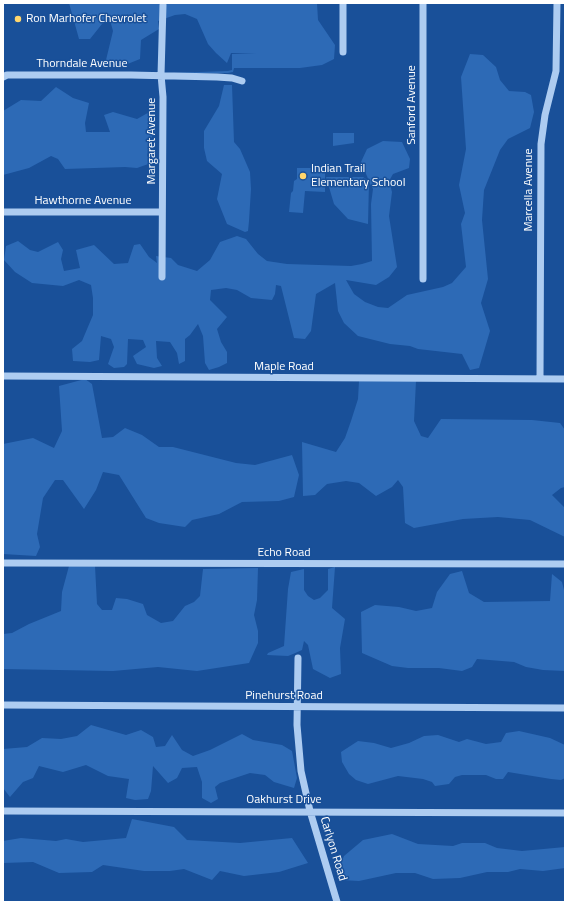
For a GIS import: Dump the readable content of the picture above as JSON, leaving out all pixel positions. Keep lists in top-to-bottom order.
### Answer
{
  "streets": {
    "street": [
      "Thorndale Avenue",
      "Sanford Avenue",
      "Margaret Avenue",
      "Marcella Avenue",
      "Hawthorne Avenue",
      "Maple Road",
      "Echo Road",
      "Pinehurst Road",
      "Oakhurst Drive",
      "Carlyon Road"
    ]
  },
  "crossings": [
    ["Thorndale Avenue", "Margaret Avenue"],
    ["Margaret Avenue", "Hawthorne Avenue"],
    ["Marcella Avenue", "Maple Road"],
    ["Pinehurst Road", "Carlyon Road"],
    ["Oakhurst Drive", "Carlyon Road"]
  ],
  "places": ["Ron Marhofer Chevrolet", "Indian Trail Elementary School"]
}
